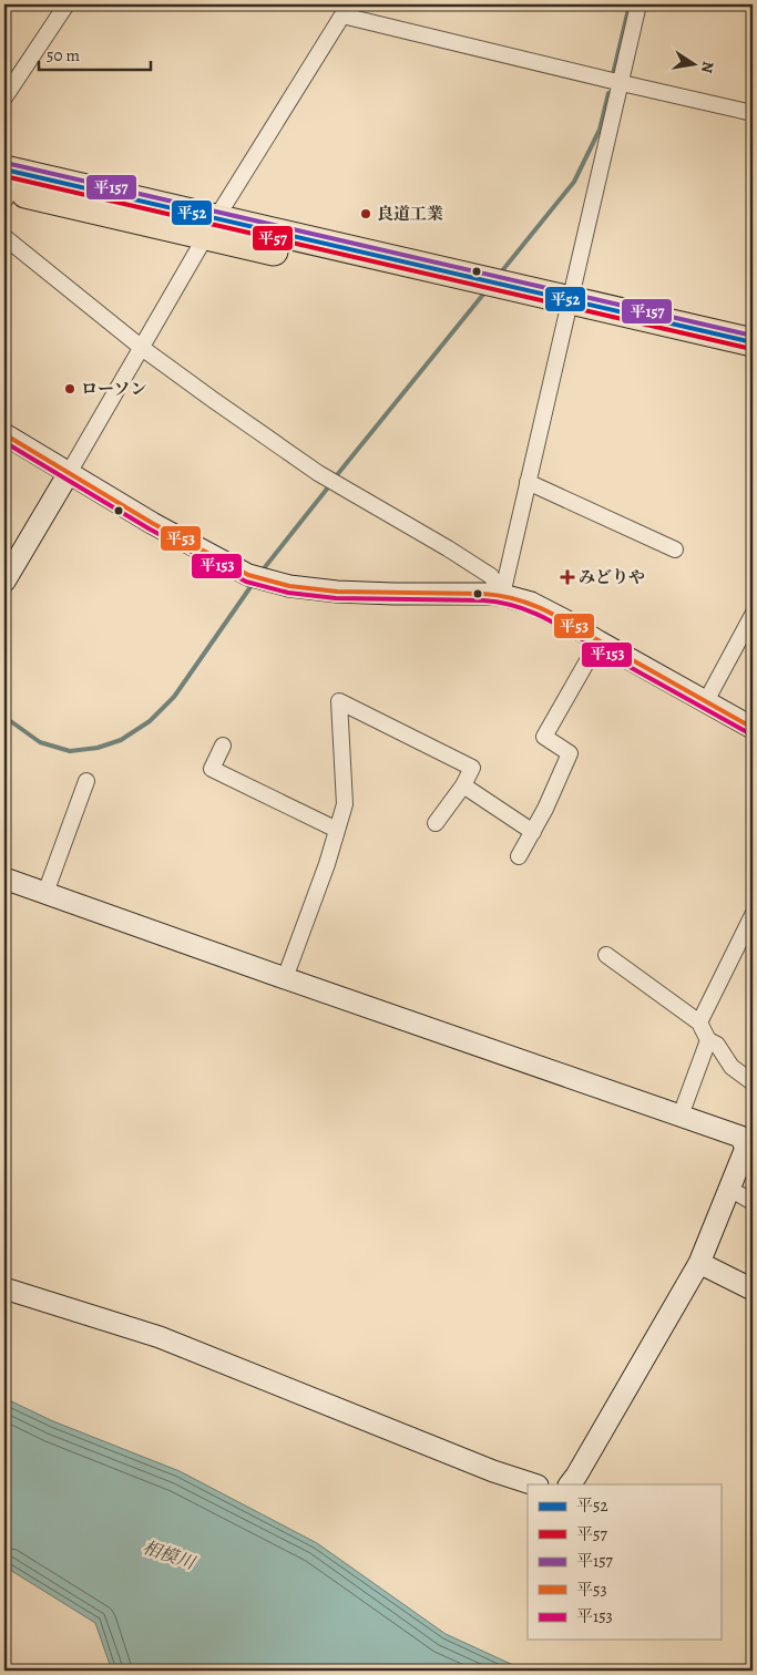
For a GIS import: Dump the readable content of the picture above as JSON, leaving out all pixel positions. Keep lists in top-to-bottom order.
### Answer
{
  "water": ["相模川"],
  "places": {
    "other": ["良道工業", "ローソン"],
    "health": ["みどりや"]
  },
  "lines": [
    "transit line 平157",
    "transit line 平52",
    "transit line 平57",
    "transit line 平53",
    "transit line 平153"
  ],
  "legend": [
    "平52",
    "平57",
    "平157",
    "平53",
    "平153"
  ],
  "scale_bar": "50 m",
  "north": "right"
}
